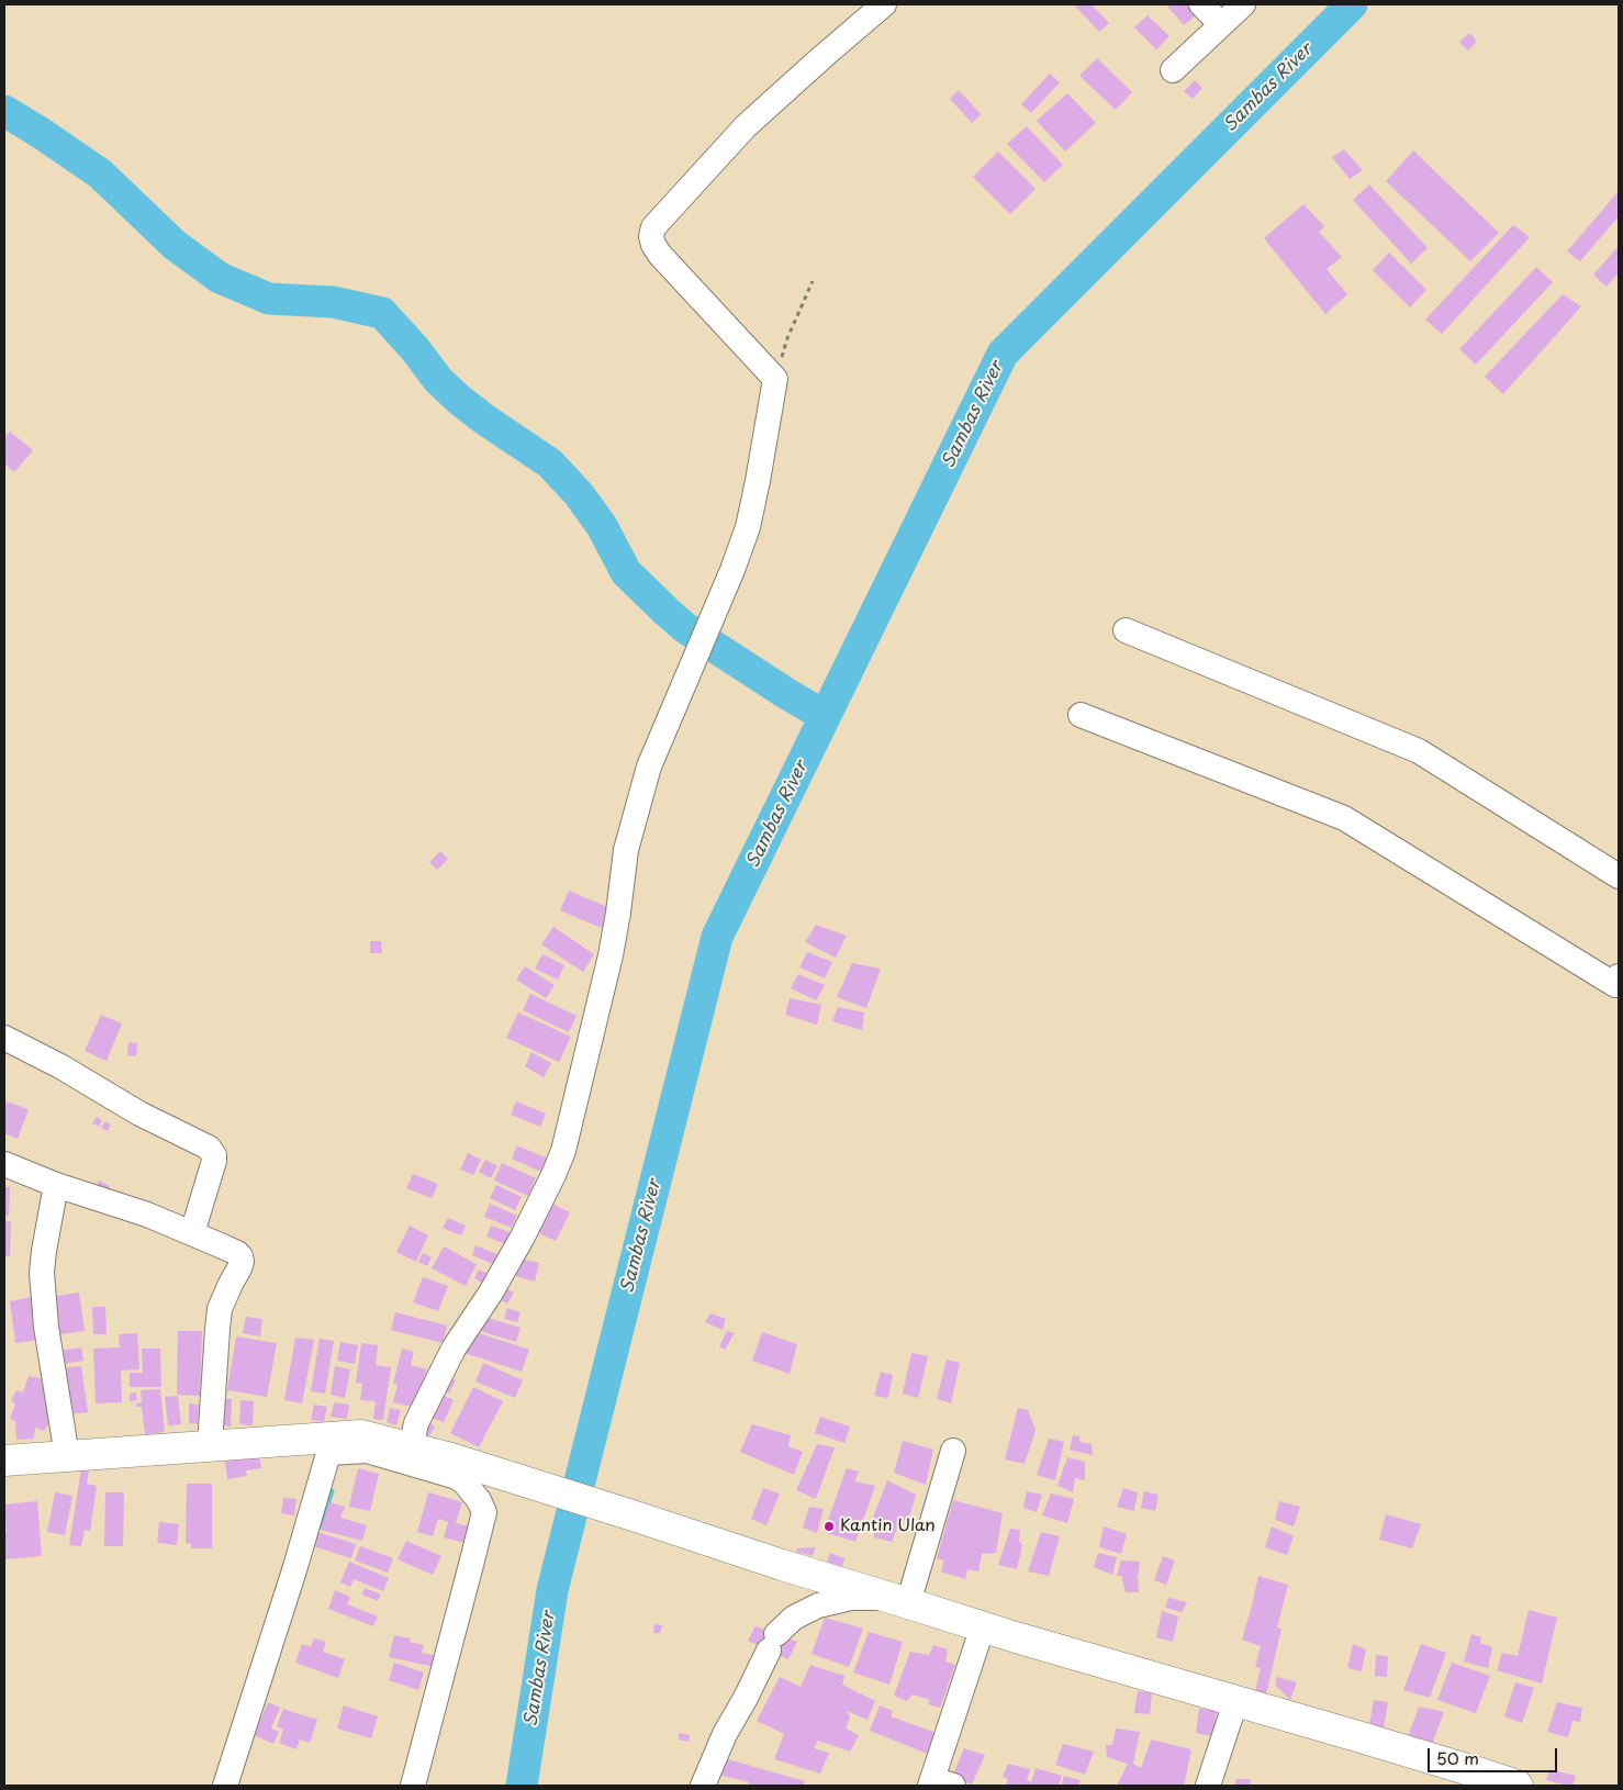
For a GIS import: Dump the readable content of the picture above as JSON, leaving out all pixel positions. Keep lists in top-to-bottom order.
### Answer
{
  "water": ["Sambas River"],
  "places": ["Kantin Ulan"],
  "scale_bar": "50 m"
}
